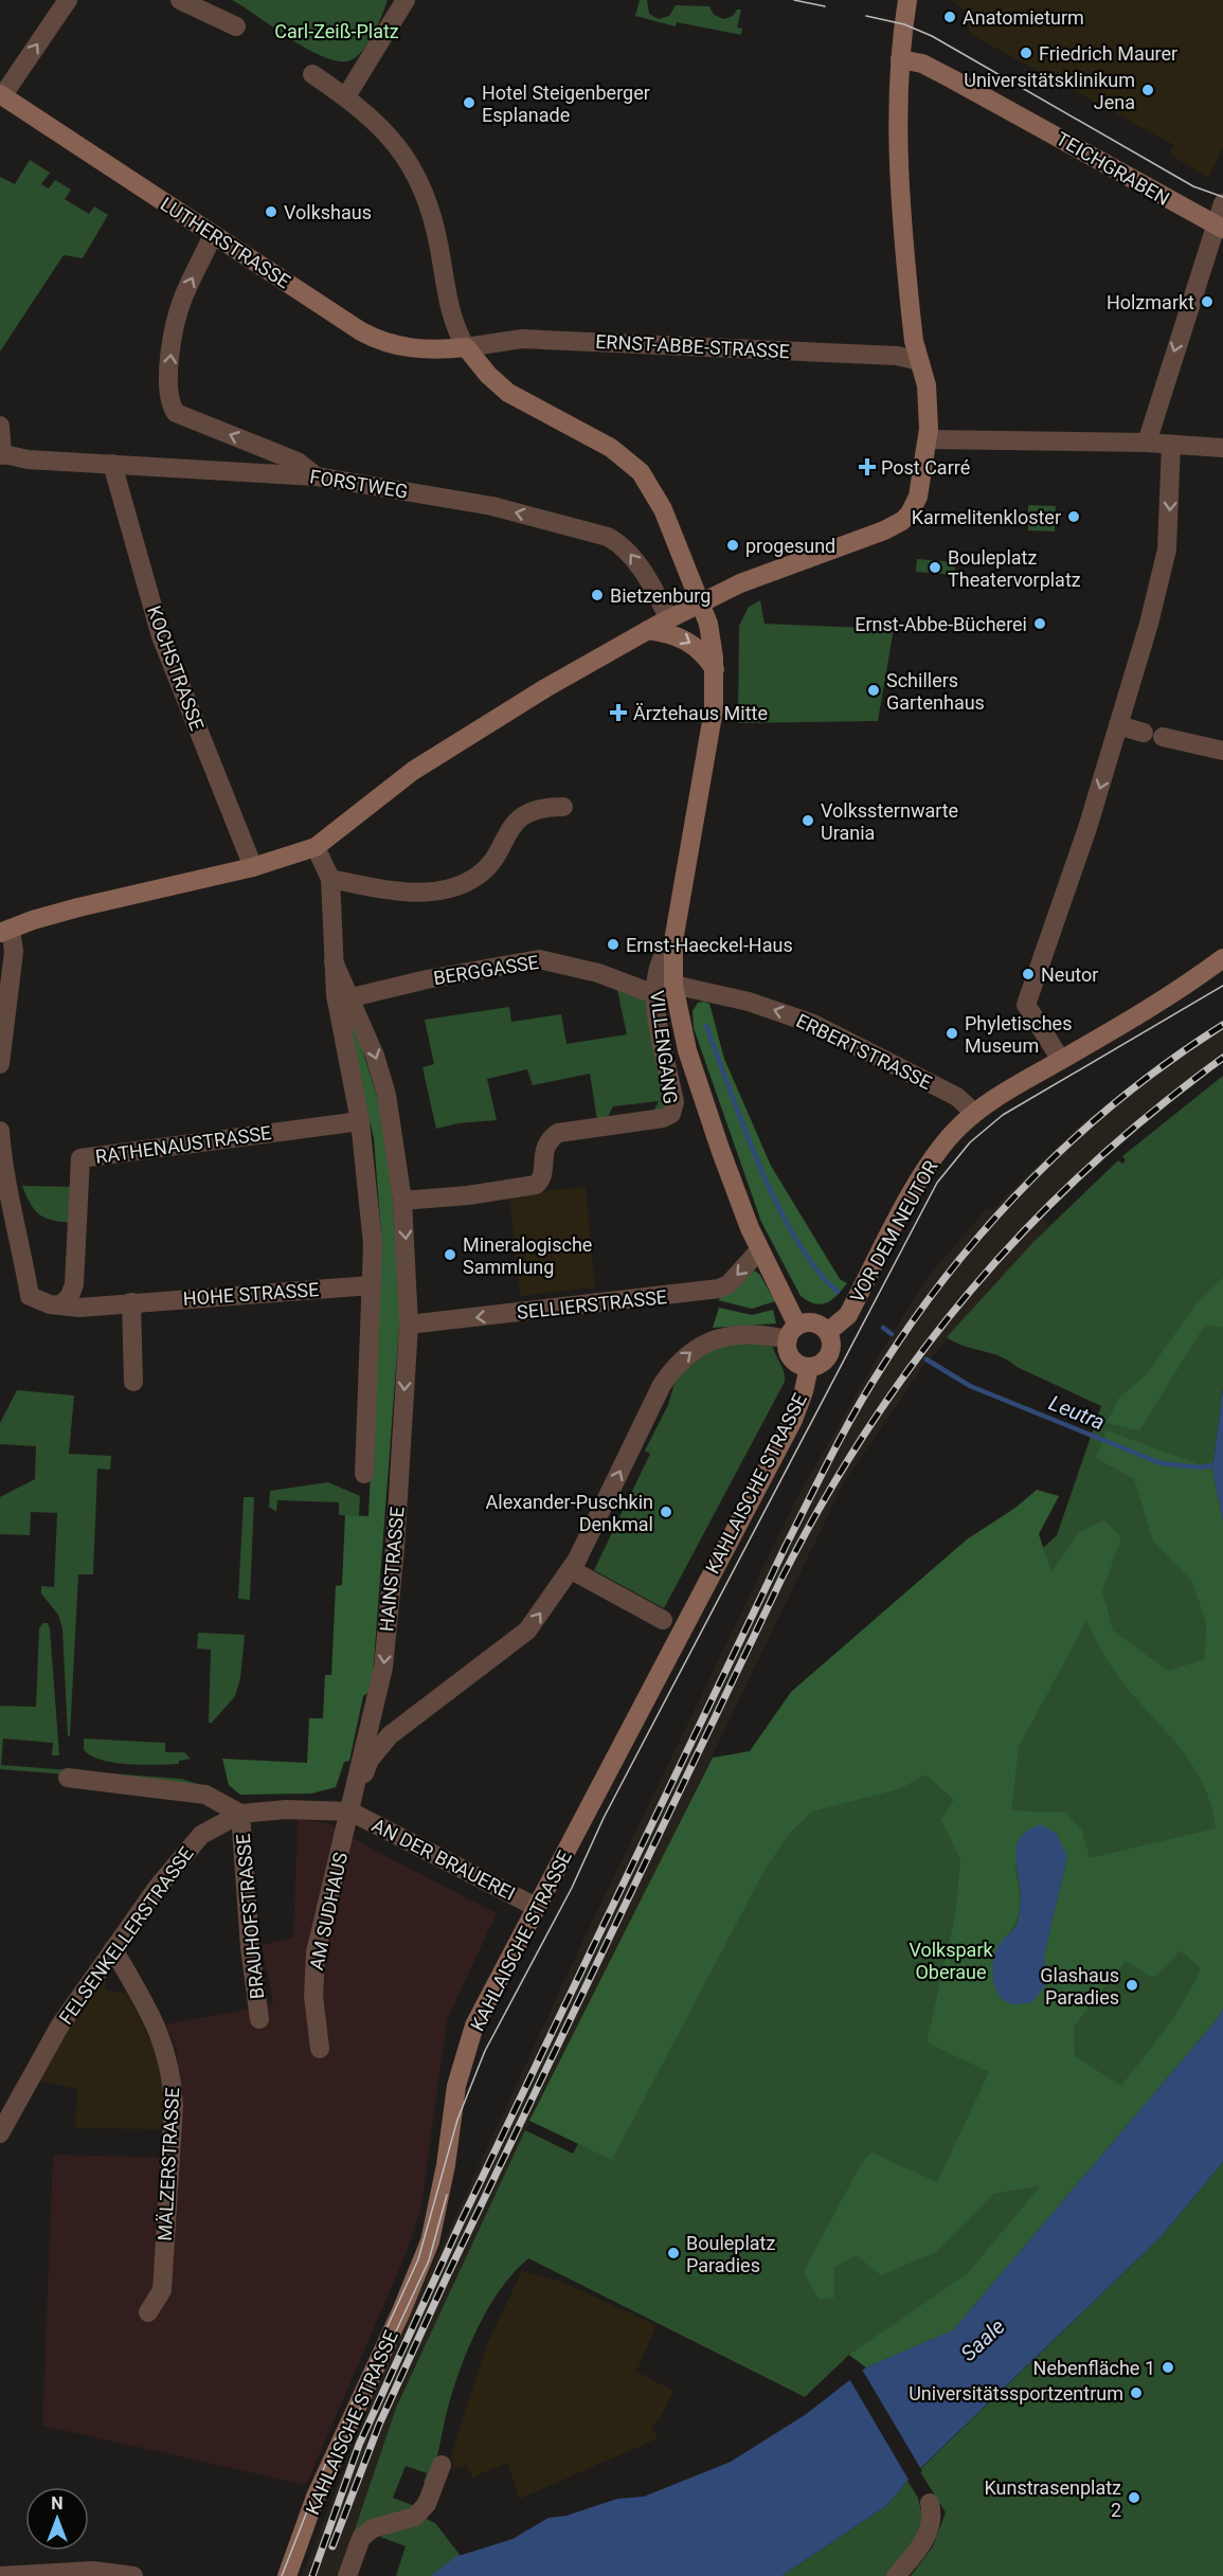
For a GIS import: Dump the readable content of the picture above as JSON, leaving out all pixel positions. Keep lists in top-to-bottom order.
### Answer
{
  "streets": {
    "main road": [
      "TEICHGRABEN",
      "LUTHERSTRASSE",
      "VOR DEM NEUTOR",
      "KAHLAISCHE STRASSE"
    ],
    "street": [
      "ERNST-ABBE-STRASSE",
      "FORSTWEG",
      "KOCHSTRASSE",
      "BERGGASSE",
      "VILLENGANG",
      "ERBERTSTRASSE",
      "RATHENAUSTRASSE",
      "HOHE STRASSE",
      "SELLIERSTRASSE",
      "HAINSTRASSE",
      "AN DER BRAUEREI",
      "AM SUDHAUS",
      "BRAUHOFSTRASSE",
      "FELSENKELLERSTRASSE",
      "MÄLZERSTRASSE"
    ]
  },
  "crossings": [
    ["LUTHERSTRASSE", "ERNST-ABBE-STRASSE"],
    ["FORSTWEG", "KOCHSTRASSE"],
    ["BERGGASSE", "VILLENGANG"],
    ["BERGGASSE", "HAINSTRASSE"],
    ["VILLENGANG", "HAINSTRASSE"],
    ["ERBERTSTRASSE", "VOR DEM NEUTOR"],
    ["RATHENAUSTRASSE", "HOHE STRASSE"],
    ["VOR DEM NEUTOR", "KAHLAISCHE STRASSE"],
    ["SELLIERSTRASSE", "HAINSTRASSE"],
    ["KAHLAISCHE STRASSE", "AN DER BRAUEREI"],
    ["HAINSTRASSE", "AN DER BRAUEREI"],
    ["HAINSTRASSE", "AM SUDHAUS"],
    ["HAINSTRASSE", "FELSENKELLERSTRASSE"],
    ["AN DER BRAUEREI", "AM SUDHAUS"],
    ["AN DER BRAUEREI", "FELSENKELLERSTRASSE"],
    ["AM SUDHAUS", "FELSENKELLERSTRASSE"],
    ["BRAUHOFSTRASSE", "FELSENKELLERSTRASSE"],
    ["FELSENKELLERSTRASSE", "MÄLZERSTRASSE"]
  ],
  "one_way": ["FORSTWEG", "ERBERTSTRASSE", "SELLIERSTRASSE"],
  "water": ["Leutra", "Saale"],
  "parks": ["Carl-Zeiß-Platz", "Volkspark Oberaue"],
  "places": {
    "other": [
      "Anatomieturm",
      "Friedrich Maurer",
      "Universitätsklinikum Jena",
      "Hotel Steigenberger Esplanade",
      "Volkshaus",
      "Holzmarkt",
      "Karmelitenkloster",
      "progesund",
      "Bouleplatz Theatervorplatz",
      "Bietzenburg",
      "Ernst-Abbe-Bücherei",
      "Schillers Gartenhaus",
      "Volkssternwarte Urania",
      "Ernst-Haeckel-Haus",
      "Neutor",
      "Phyletisches Museum",
      "Mineralogische Sammlung",
      "Alexander-Puschkin Denkmal",
      "Glashaus Paradies",
      "Bouleplatz Paradies",
      "Nebenfläche 1",
      "Universitätssportzentrum",
      "Kunstrasenplatz 2"
    ],
    "health": ["Post Carré", "Ärztehaus Mitte"]
  },
  "north": "top"
}
